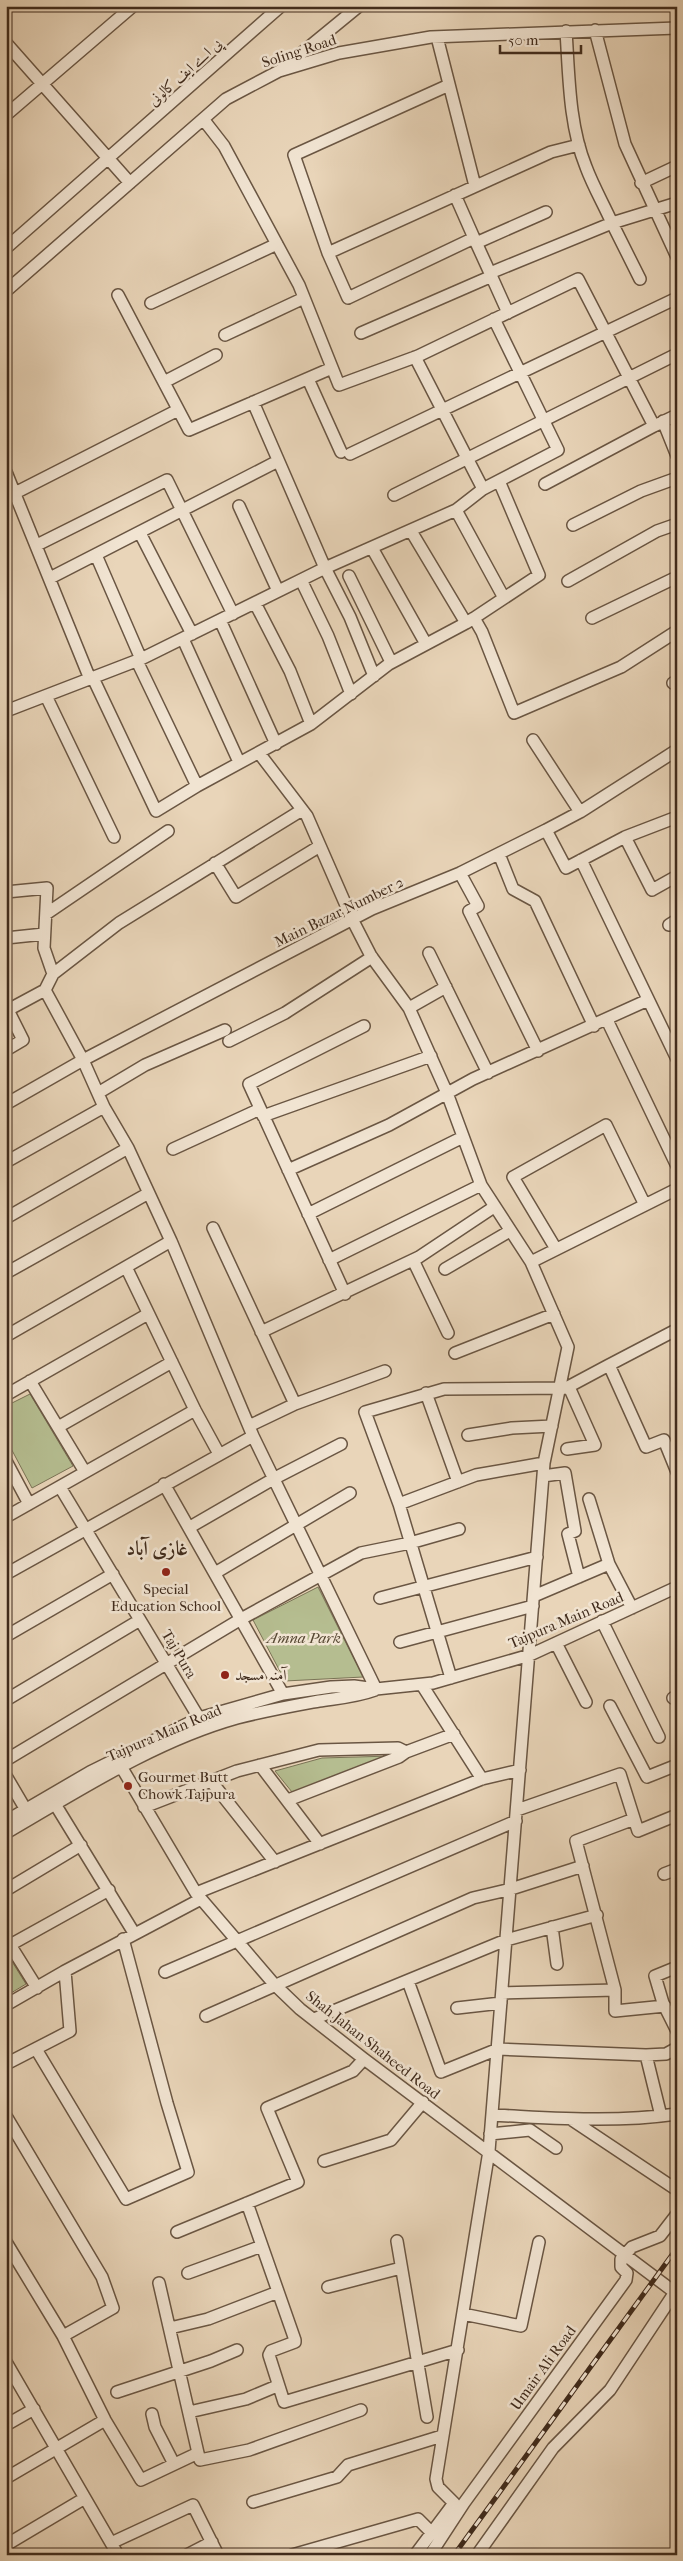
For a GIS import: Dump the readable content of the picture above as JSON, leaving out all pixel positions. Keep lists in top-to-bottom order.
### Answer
{
  "streets": {
    "street": [
      "Soling Road",
      "پی اے ایف کالونی",
      "Main Bazar Number 2",
      "Tajpura Main Road",
      "Taj Pura",
      "Shah Jahan Shaheed Road",
      "Umair Ali Road"
    ]
  },
  "crossings": [
    ["Tajpura Main Road", "Taj Pura"],
    ["Tajpura Main Road", "Shah Jahan Shaheed Road"],
    ["Shah Jahan Shaheed Road", "Umair Ali Road"]
  ],
  "districts": ["غازى آباد"],
  "parks": ["Amna Park"],
  "places": ["Special Education School", "آمنہ مسجد", "Gourmet Butt Chowk Tajpura"],
  "scale_bar": "50 m"
}
